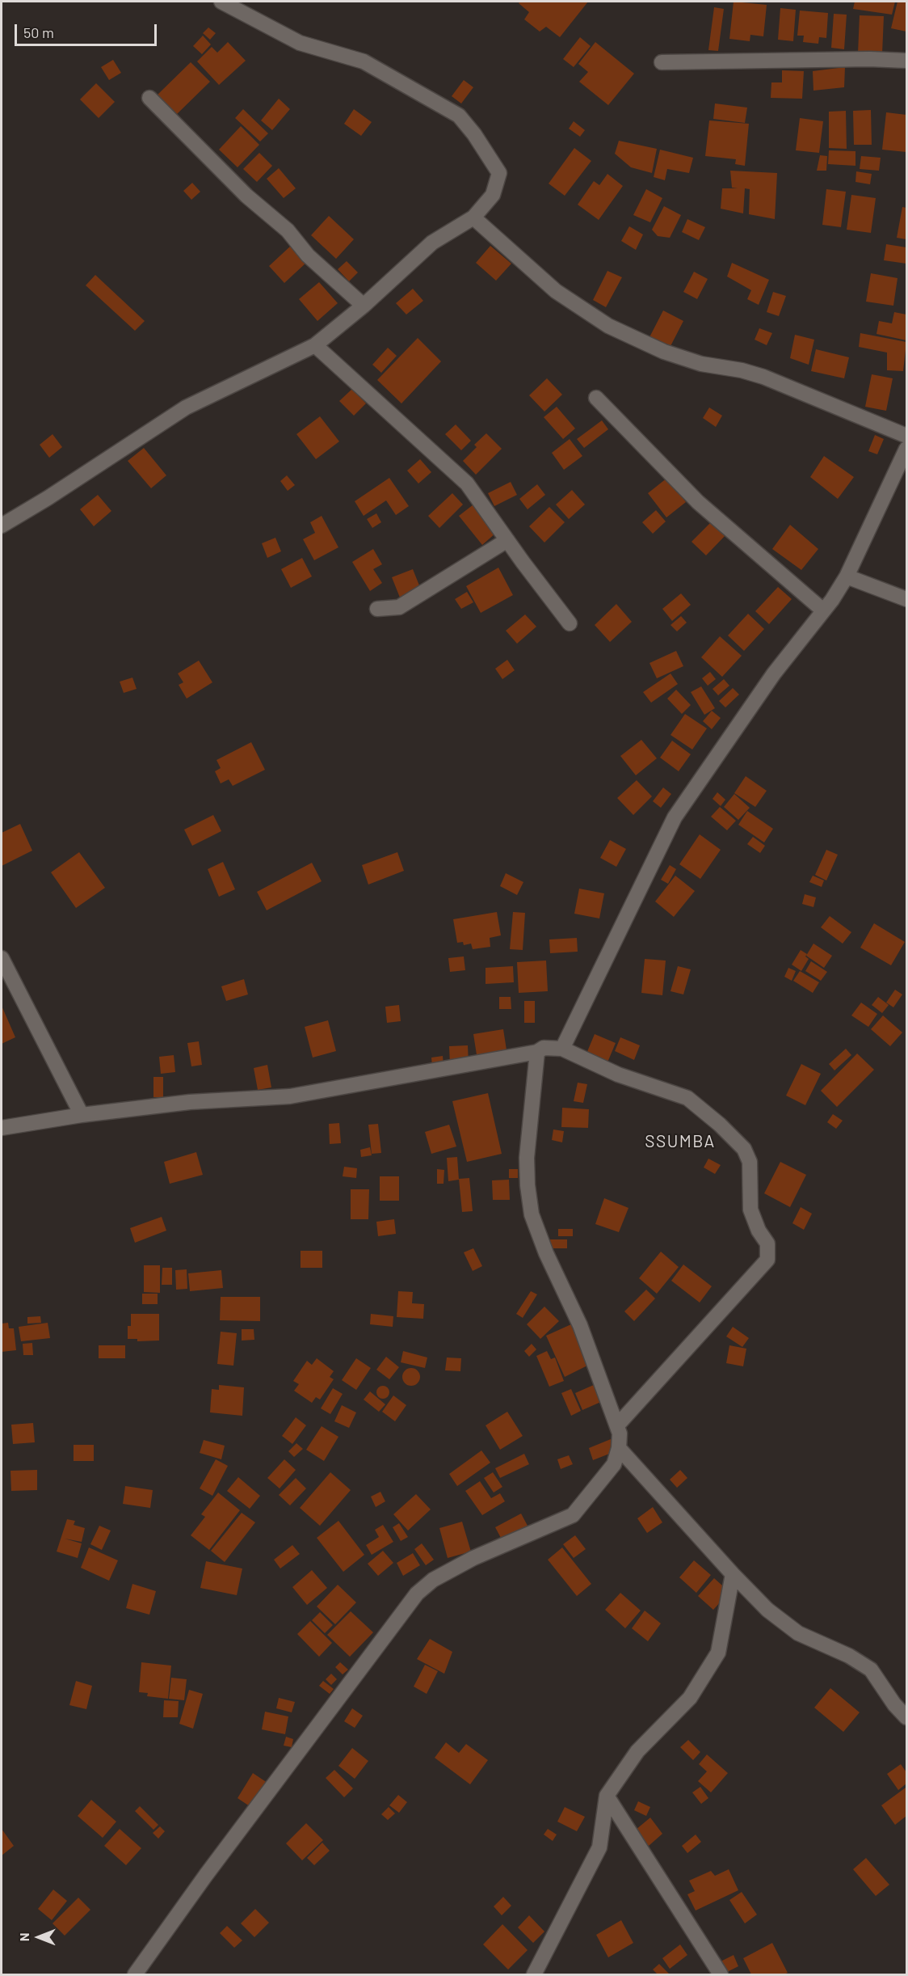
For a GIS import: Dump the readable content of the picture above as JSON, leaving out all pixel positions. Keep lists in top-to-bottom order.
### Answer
{
  "districts": ["SSUMBA"],
  "scale_bar": "50 m",
  "north": "left"
}
